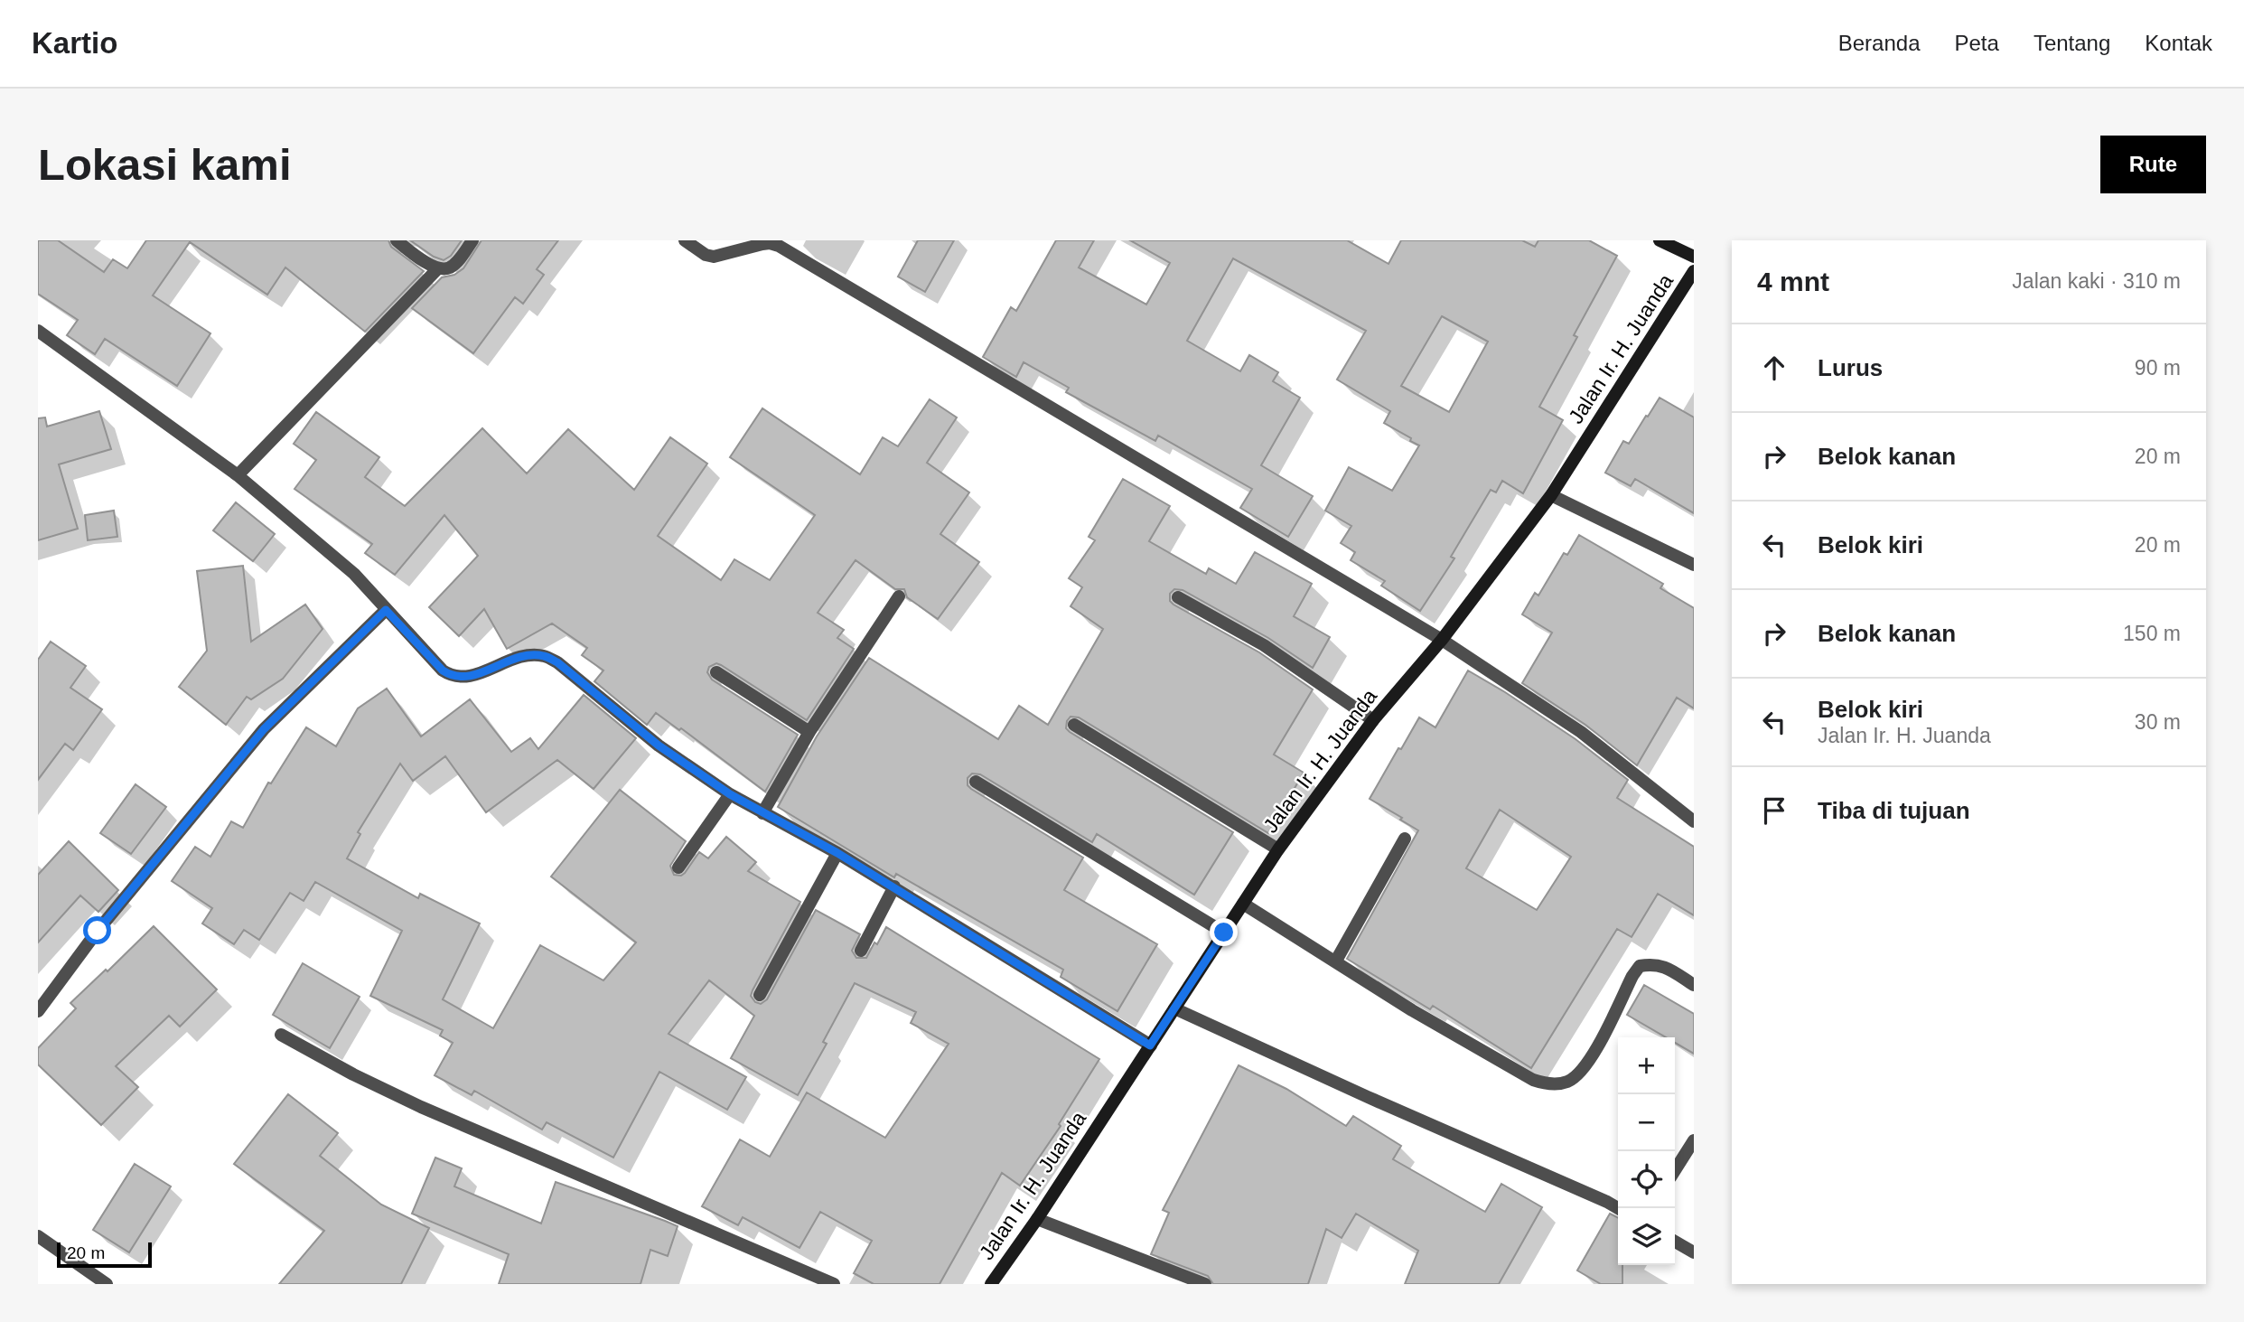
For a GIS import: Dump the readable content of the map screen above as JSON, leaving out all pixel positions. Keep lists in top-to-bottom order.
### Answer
{
  "streets": {
    "main road": ["Jalan Ir. H. Juanda"]
  },
  "scale_bar": "20 m",
  "page": {
    "header": "Kartio",
    "nav": [
      "Beranda",
      "Peta",
      "Tentang",
      "Kontak"
    ],
    "buttons": "Rute",
    "title": "Lokasi kami",
    "heading": ["4 mnt", "Jalan kaki · 310 m"],
    "list": [
      ["Lurus", "90 m"],
      ["Belok kanan", "20 m"],
      ["Belok kiri", "20 m"],
      ["Belok kanan", "150 m"],
      ["Belok kiri", "Jalan Ir. H. Juanda", "30 m"],
      "Tiba di tujuan"
    ],
    "map_buttons": ["+", "−"],
    "scale": "20 m"
  }
}
